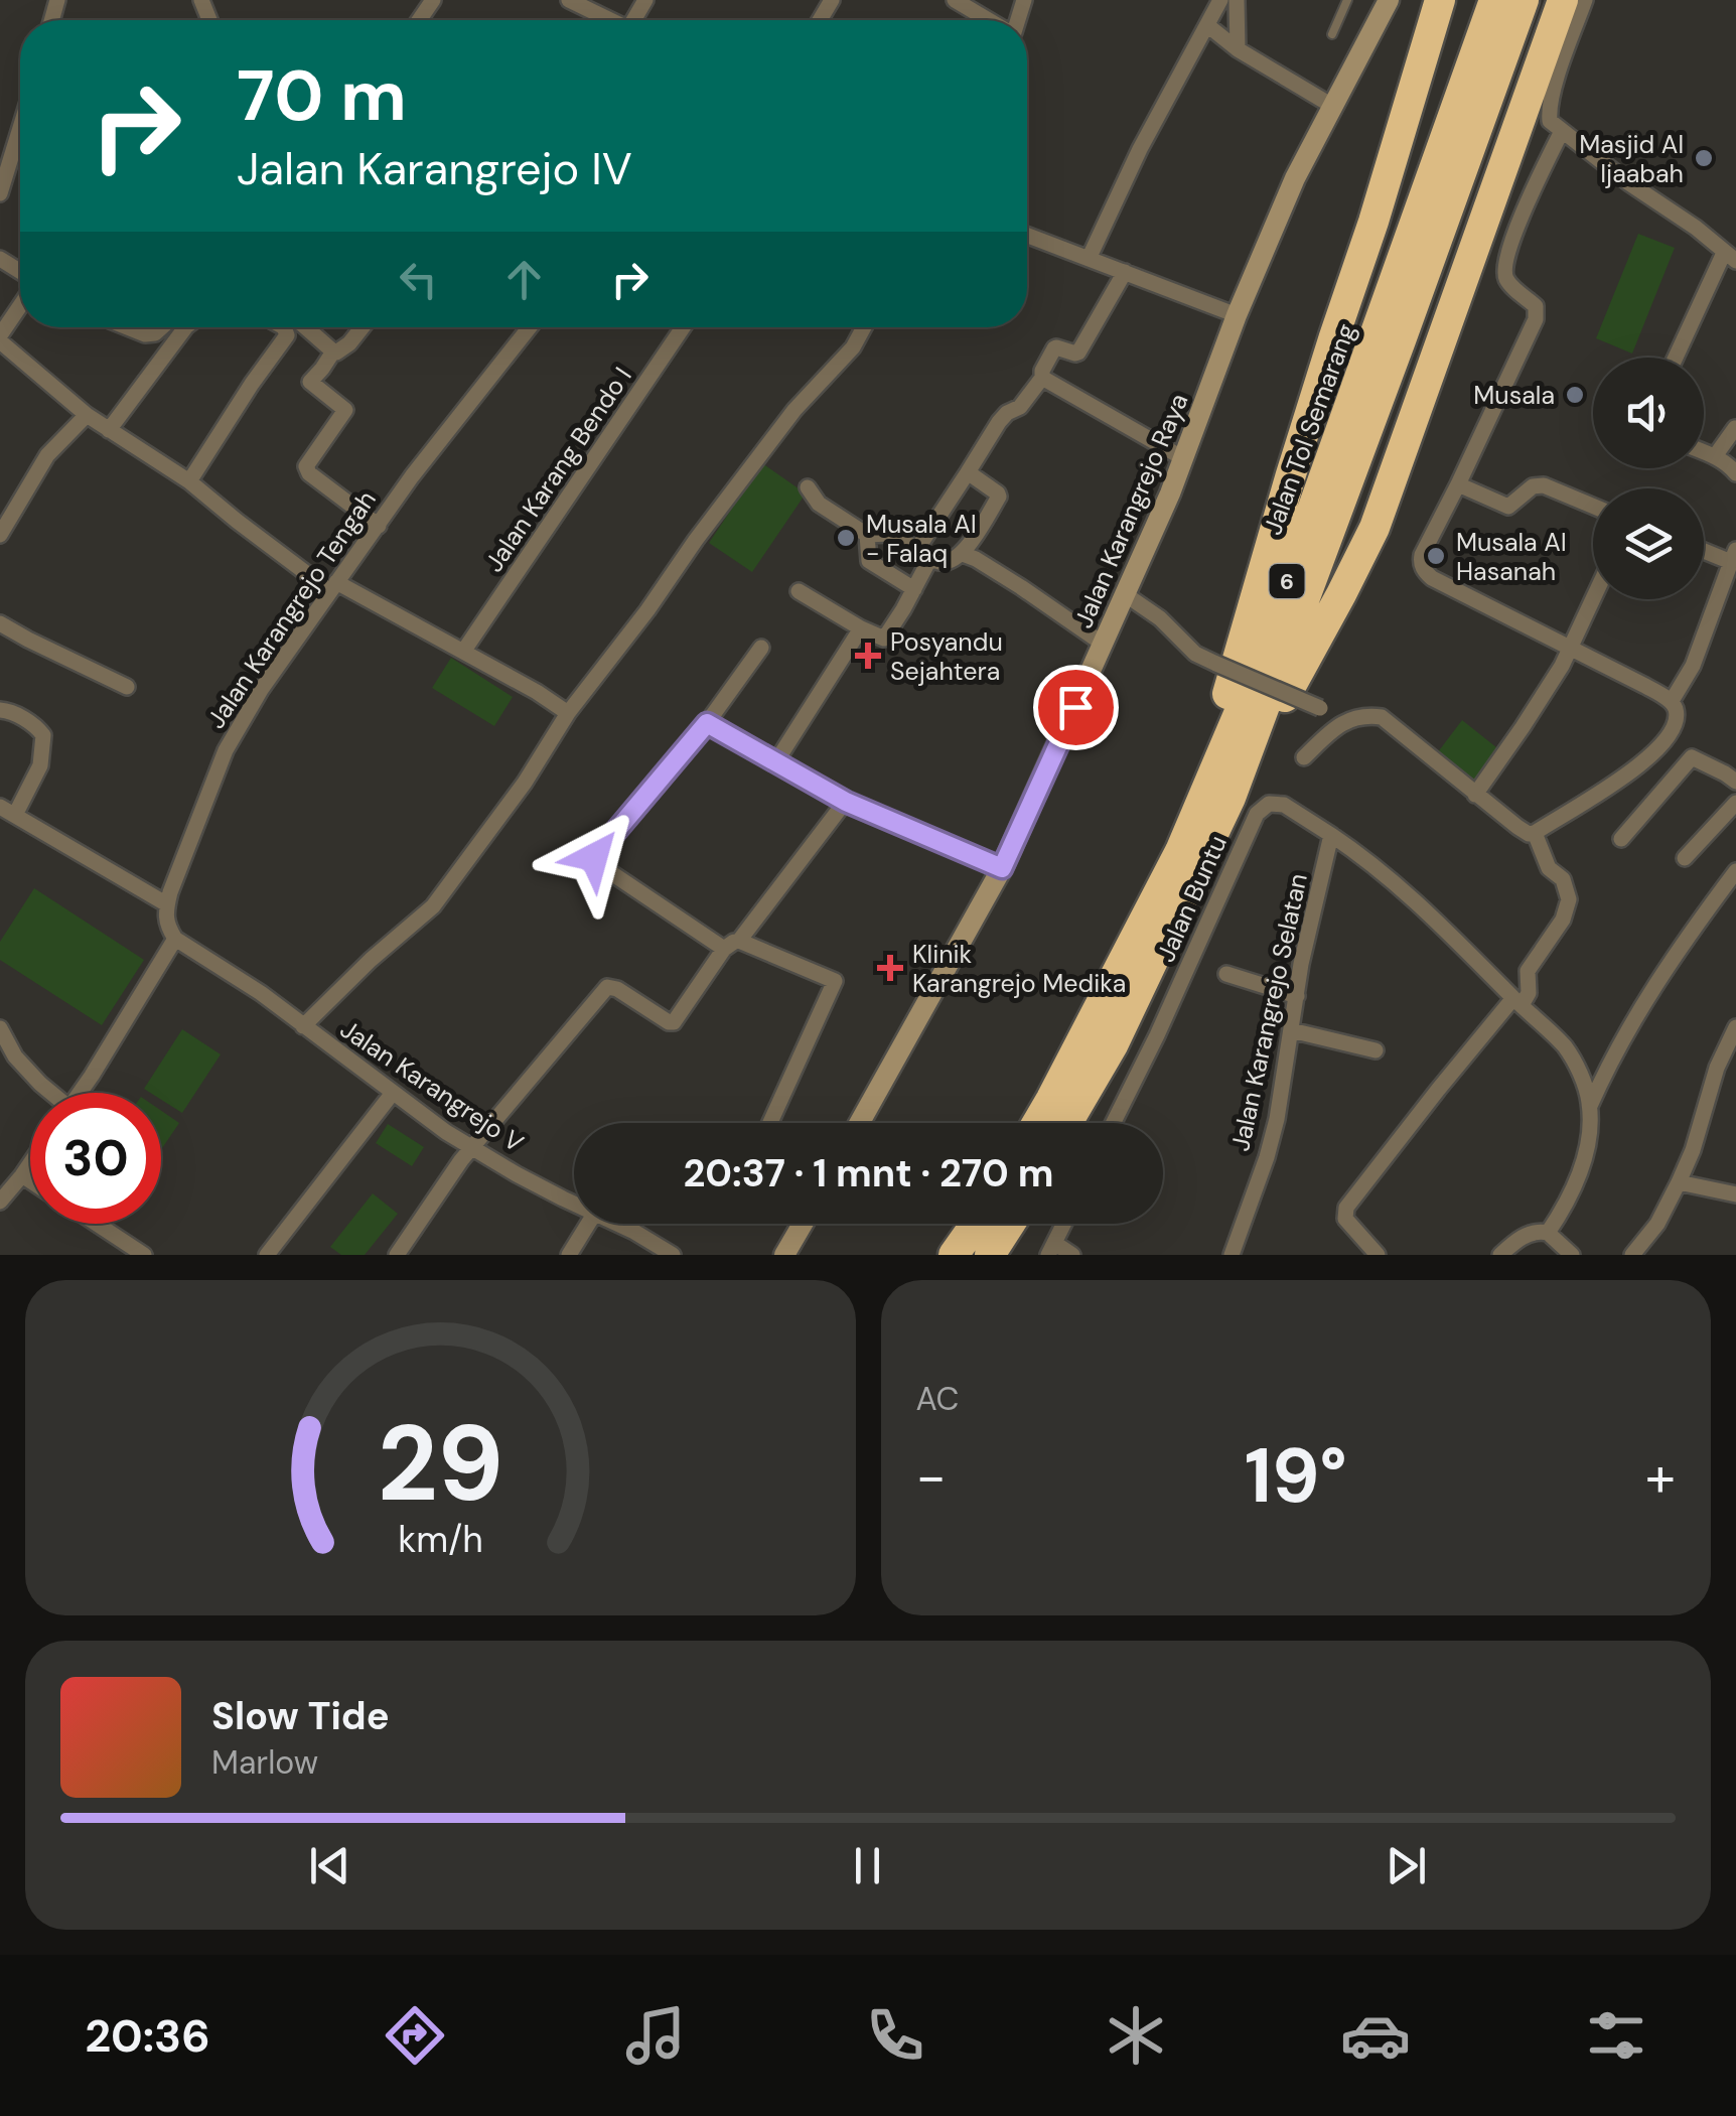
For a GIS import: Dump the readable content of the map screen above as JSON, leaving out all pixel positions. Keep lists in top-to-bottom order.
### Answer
{
  "streets": {
    "highway": ["Jalan Tol Semarang", "6"],
    "main road": ["Jalan Karangrejo Raya"],
    "street": [
      "Jalan Karang Bendo I",
      "Jalan Karangrejo Tengah",
      "Jalan Buntu",
      "Jalan Karangrejo Selatan",
      "Jalan Karangrejo V"
    ]
  },
  "crossings": [
    ["Jalan Buntu", "Jalan Karangrejo Selatan"]
  ],
  "places": {
    "other": [
      "Masjid Al Ijaabah",
      "Musala",
      "Musala Al - Falaq",
      "Musala Al Hasanah"
    ],
    "health": ["Posyandu Sejahtera", "Klinik Karangrejo Medika"]
  },
  "page": {
    "turn": ["70 m", "Jalan Karangrejo IV"],
    "limit": "30",
    "trip": "20:37 · 1 mnt · 270 m",
    "tile": "AC",
    "heat": ["−", "19°", "+"],
    "song": ["Slow Tide", "Marlow"],
    "tabs": "20:36",
    "gauge": ["29", "km/h"]
  }
}
